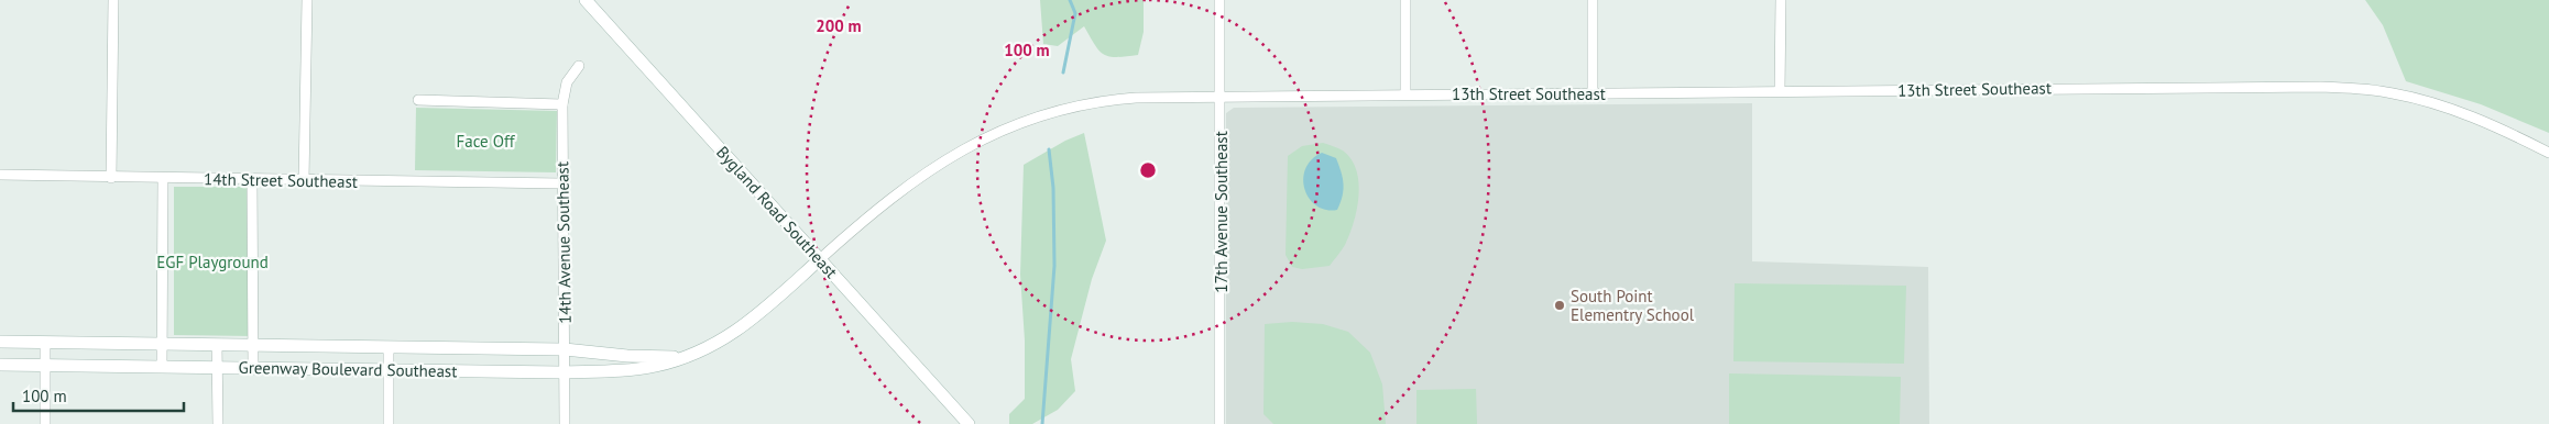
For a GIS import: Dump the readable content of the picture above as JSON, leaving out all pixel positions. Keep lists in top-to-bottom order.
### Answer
{
  "streets": {
    "street": [
      "13th Street Southeast",
      "14th Street Southeast",
      "Bygland Road Southeast",
      "17th Avenue Southeast",
      "14th Avenue Southeast",
      "Greenway Boulevard Southeast"
    ]
  },
  "crossings": [
    ["13th Street Southeast", "Bygland Road Southeast"],
    ["13th Street Southeast", "17th Avenue Southeast"],
    ["13th Street Southeast", "Greenway Boulevard Southeast"],
    ["14th Street Southeast", "14th Avenue Southeast"],
    ["Bygland Road Southeast", "Greenway Boulevard Southeast"],
    ["14th Avenue Southeast", "Greenway Boulevard Southeast"]
  ],
  "parks": ["Face Off", "EGF Playground"],
  "places": ["South Point Elementry School"],
  "scale_bar": "100 m",
  "rings": ["200 m", "100 m"]
}
